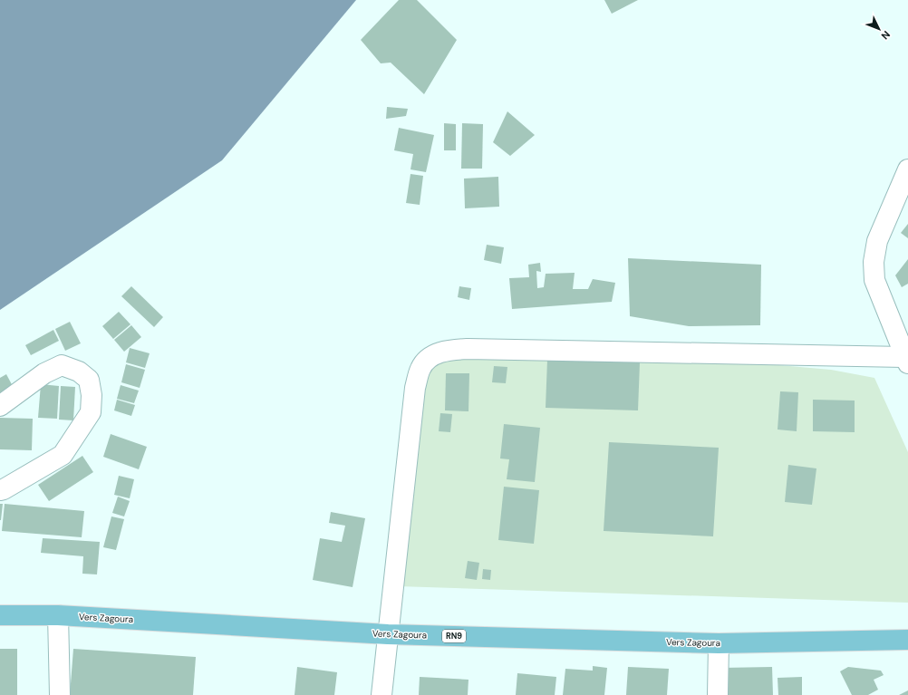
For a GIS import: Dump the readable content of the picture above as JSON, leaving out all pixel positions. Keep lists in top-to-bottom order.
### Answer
{
  "streets": {
    "main road": ["Vers Zagoura", "RN9"]
  },
  "north": "bottom right"
}
